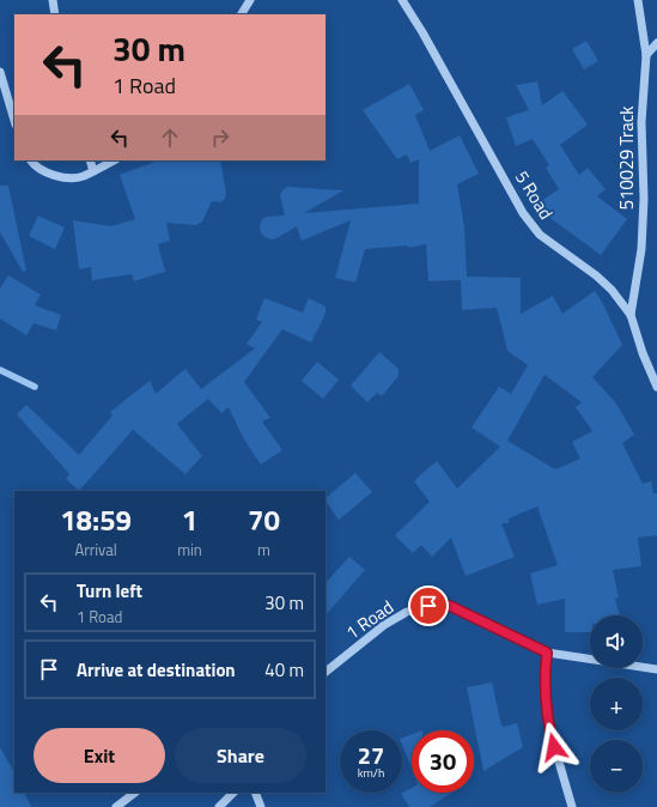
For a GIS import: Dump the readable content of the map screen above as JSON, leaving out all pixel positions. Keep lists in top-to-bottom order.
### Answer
{
  "streets": {
    "street": ["510029 Track", "5 Road", "1 Road"]
  },
  "crossings": [
    ["510029 Track", "5 Road"]
  ],
  "page": {
    "turn": ["30 m", "1 Road"],
    "eta": [
      "18:59",
      "Arrival",
      "1",
      "min",
      "70",
      "m"
    ],
    "list": [
      {
        "name": "Turn left",
        "note": "1 Road",
        "value": "30 m"
      },
      {
        "name": "Arrive at destination",
        "value": "40 m"
      }
    ],
    "map_buttons": ["+", "−"],
    "buttons": ["Exit", "Share"],
    "speed": "27 km/h",
    "limit": "30"
  }
}
